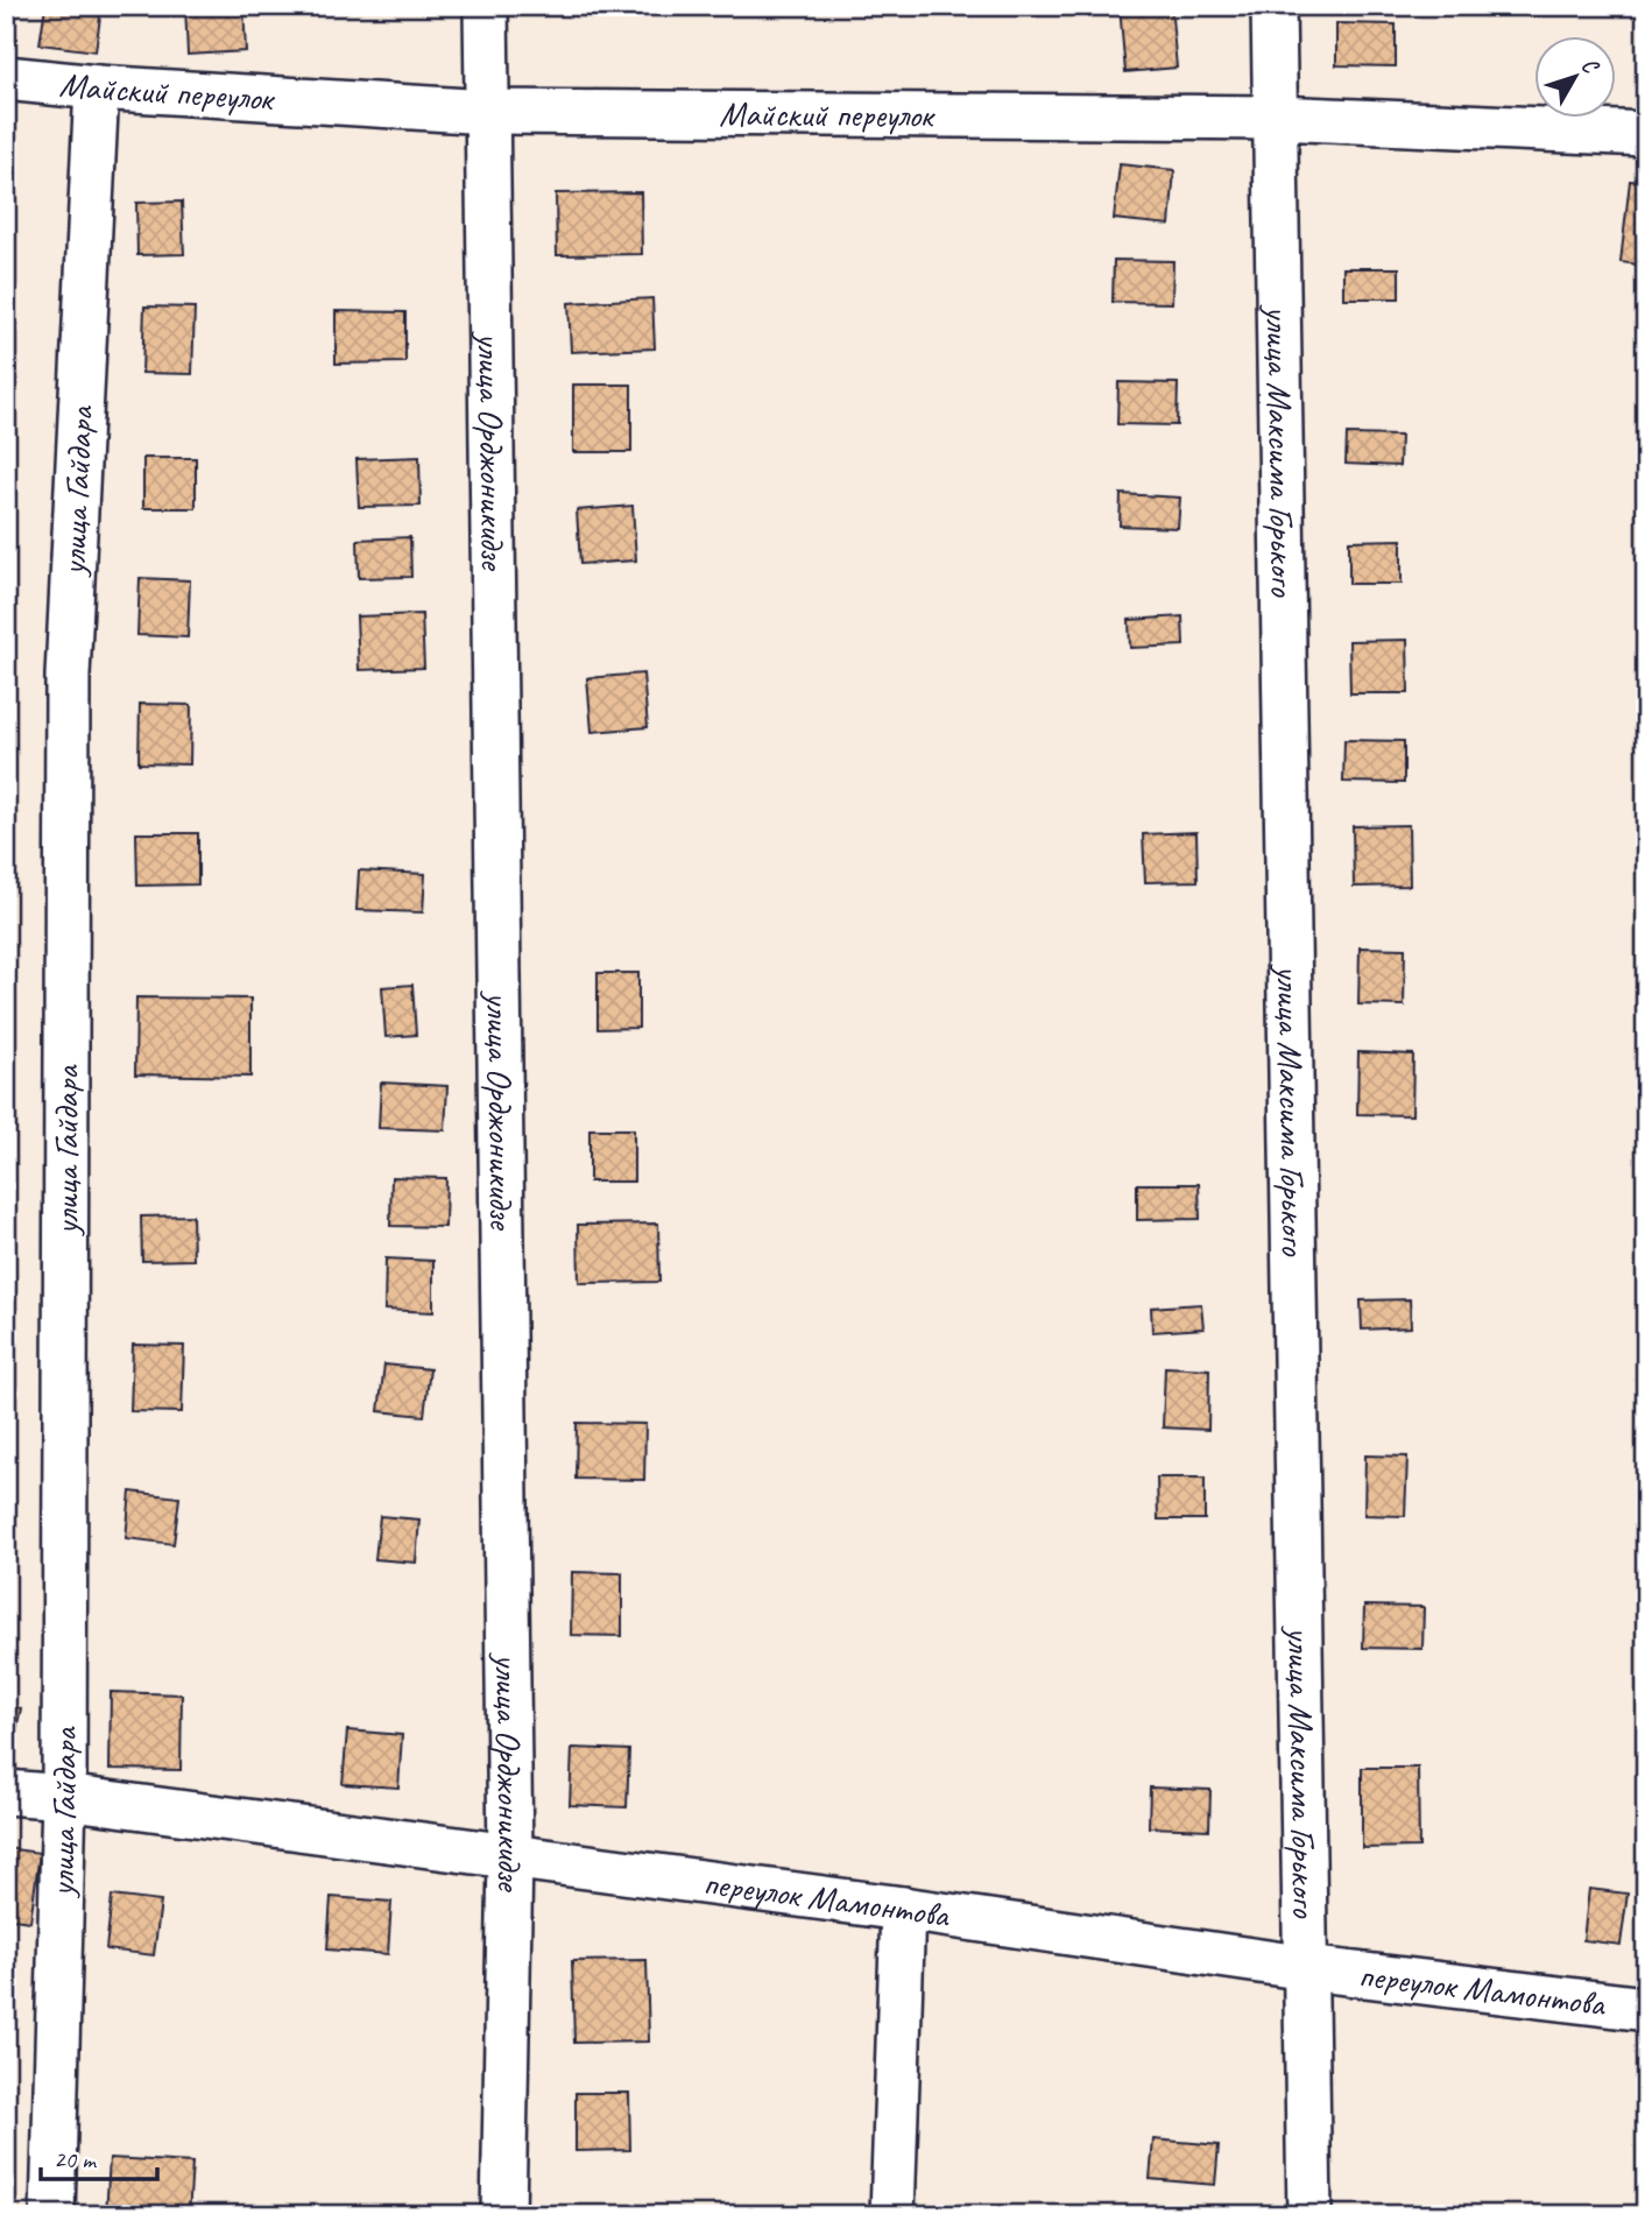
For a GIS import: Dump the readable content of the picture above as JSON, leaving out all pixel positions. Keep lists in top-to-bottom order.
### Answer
{
  "streets": {
    "street": [
      "Майский переулок",
      "улица Орджоникидзе",
      "улица Максима Горького",
      "улица Гайдара",
      "переулок Мамонтова"
    ]
  },
  "crossings": [
    ["Майский переулок", "улица Орджоникидзе"],
    ["Майский переулок", "улица Максима Горького"],
    ["Майский переулок", "улица Гайдара"],
    ["улица Орджоникидзе", "переулок Мамонтова"],
    ["улица Максима Горького", "переулок Мамонтова"],
    ["улица Гайдара", "переулок Мамонтова"]
  ],
  "scale_bar": "20 m",
  "north": "top right"
}
